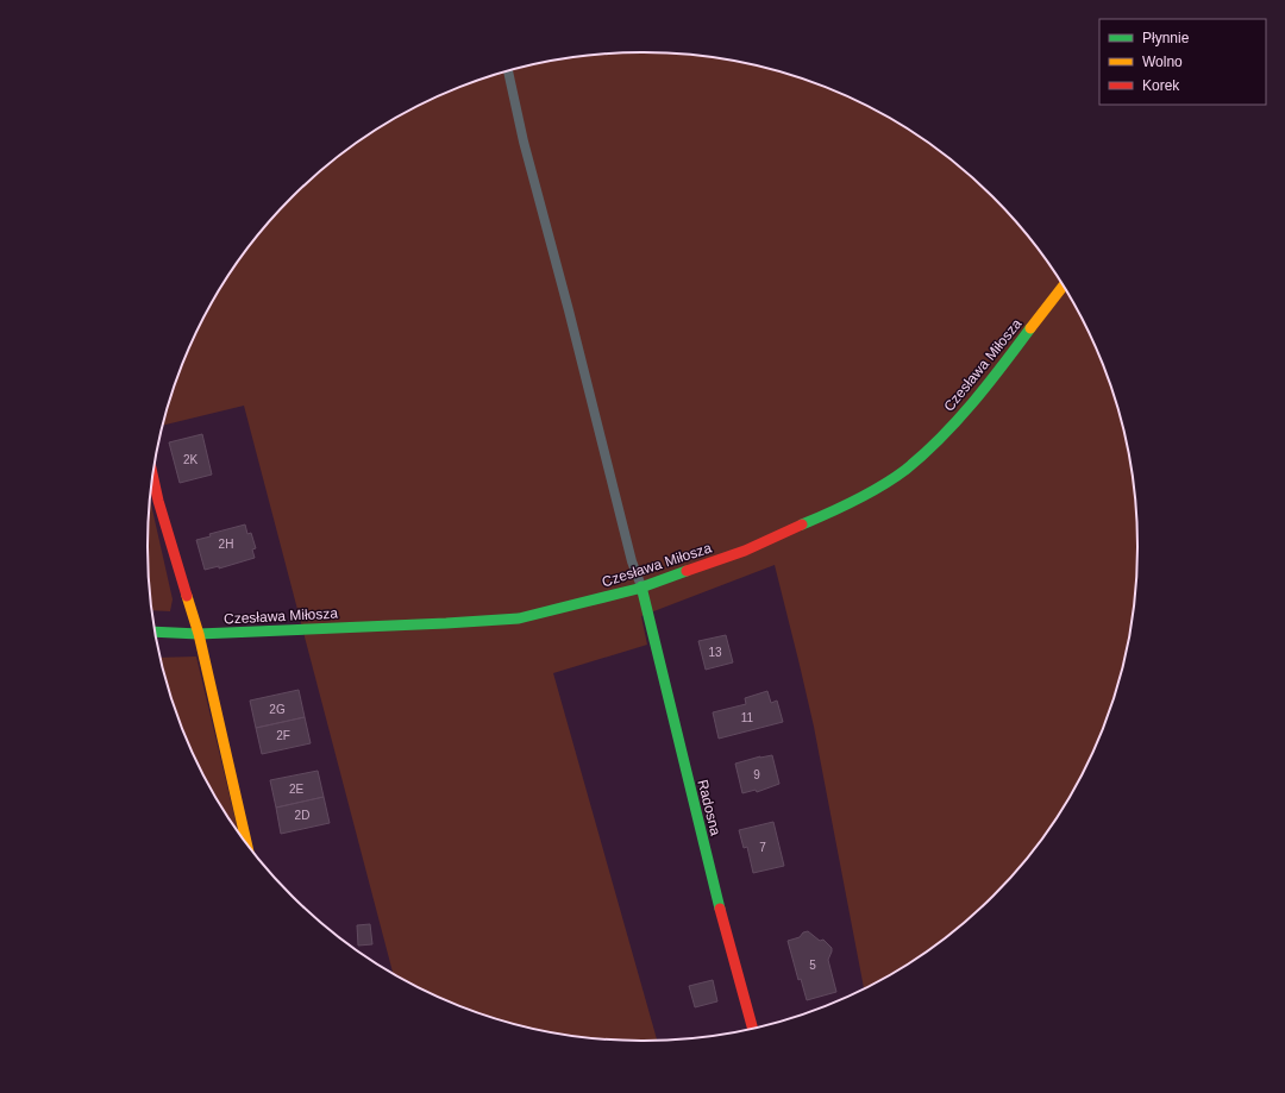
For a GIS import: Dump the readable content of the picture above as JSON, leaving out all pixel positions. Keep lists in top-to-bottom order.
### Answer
{
  "streets": {
    "street": ["Czesława Miłosza", "Radosna"]
  },
  "crossings": [
    ["Czesława Miłosza", "Radosna"]
  ],
  "house_numbers": [
    "2K",
    "2H",
    "13",
    "2G",
    "11",
    "2F",
    "9",
    "2E",
    "2D",
    "7",
    "5"
  ],
  "legend": ["Płynnie", "Wolno", "Korek"]
}
